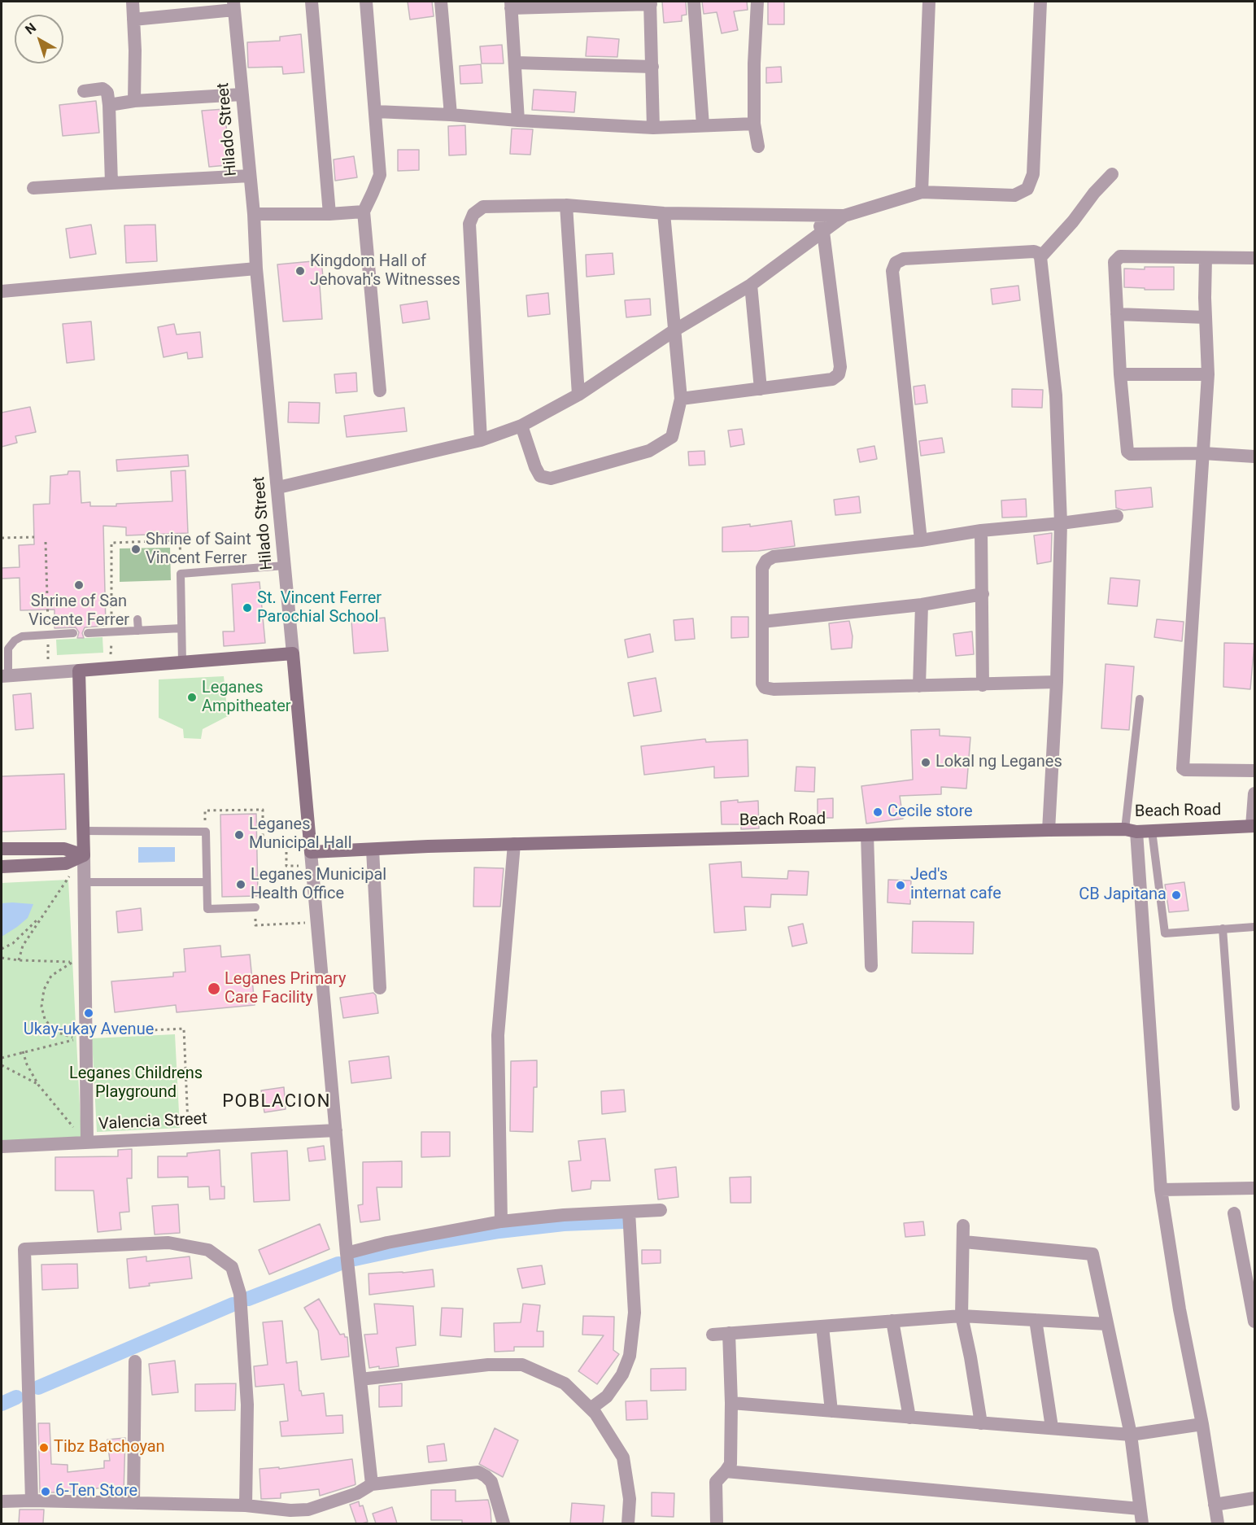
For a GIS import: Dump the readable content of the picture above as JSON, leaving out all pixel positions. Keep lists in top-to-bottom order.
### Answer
{
  "streets": {
    "main road": ["Hilado Street", "Beach Road"],
    "street": ["Valencia Street"]
  },
  "crossings": [
    ["Hilado Street", "Beach Road"],
    ["Hilado Street", "Valencia Street"]
  ],
  "districts": ["POBLACION"],
  "parks": ["Leganes Childrens Playground"],
  "places": [
    "Kingdom Hall of Jehovah's Witnesses",
    "Shrine of Saint Vincent Ferrer",
    "Shrine of San Vicente Ferrer",
    "St. Vincent Ferrer Parochial School",
    "Leganes Ampitheater",
    "Lokal ng Leganes",
    "Cecile store",
    "Leganes Municipal Hall",
    "Leganes Municipal Health Office",
    "Jed's internat cafe",
    "CB Japitana",
    "Leganes Primary Care Facility",
    "Ukay-ukay Avenue",
    "Tibz Batchoyan",
    "6-Ten Store"
  ],
  "north": "top left"
}
